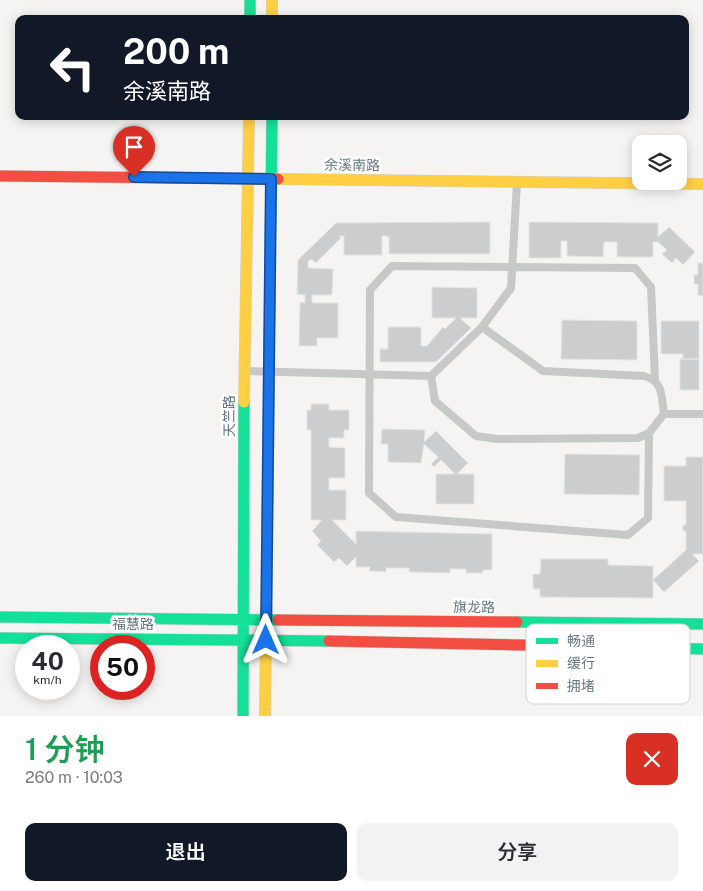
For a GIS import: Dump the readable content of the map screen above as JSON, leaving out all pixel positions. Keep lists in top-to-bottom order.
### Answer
{
  "streets": {
    "main road": [
      "余溪南路",
      "天竺路",
      "旗龙路",
      "福慧路"
    ]
  },
  "crossings": [
    ["余溪南路", "天竺路"],
    ["天竺路", "旗龙路"],
    ["天竺路", "福慧路"],
    ["旗龙路", "福慧路"]
  ],
  "legend": ["畅通", "缓行", "拥堵"],
  "page": {
    "turn": ["200 m", "余溪南路"],
    "speed": "40 km/h",
    "limit": "50",
    "heading": ["1 分钟", "260 m · 10:03"],
    "buttons": ["退出", "分享"]
  }
}
